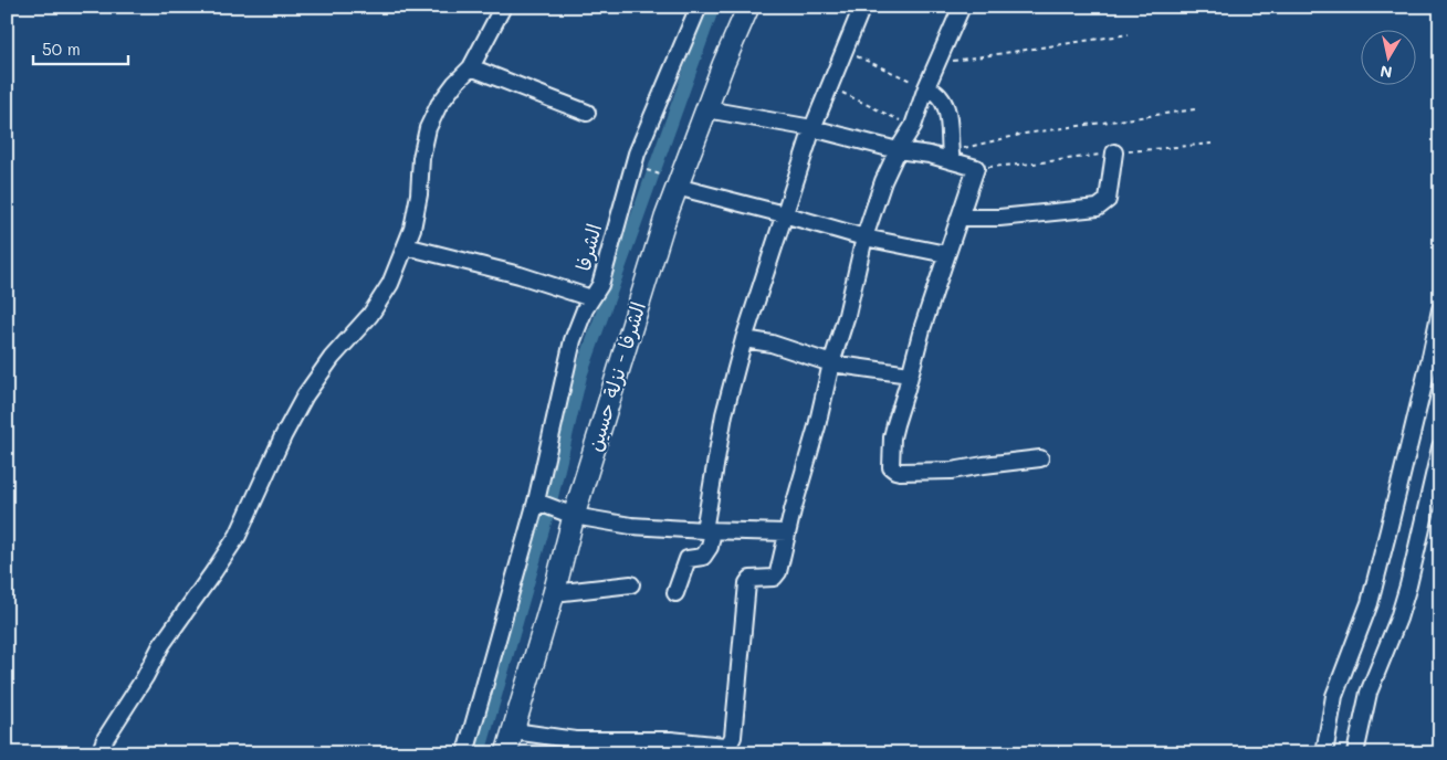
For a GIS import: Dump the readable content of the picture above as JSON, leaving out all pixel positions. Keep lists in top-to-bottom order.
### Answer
{
  "streets": {
    "street": ["الشرفا", "الشرفا - نزلة حسين"]
  },
  "scale_bar": "50 m",
  "north": "bottom"
}
